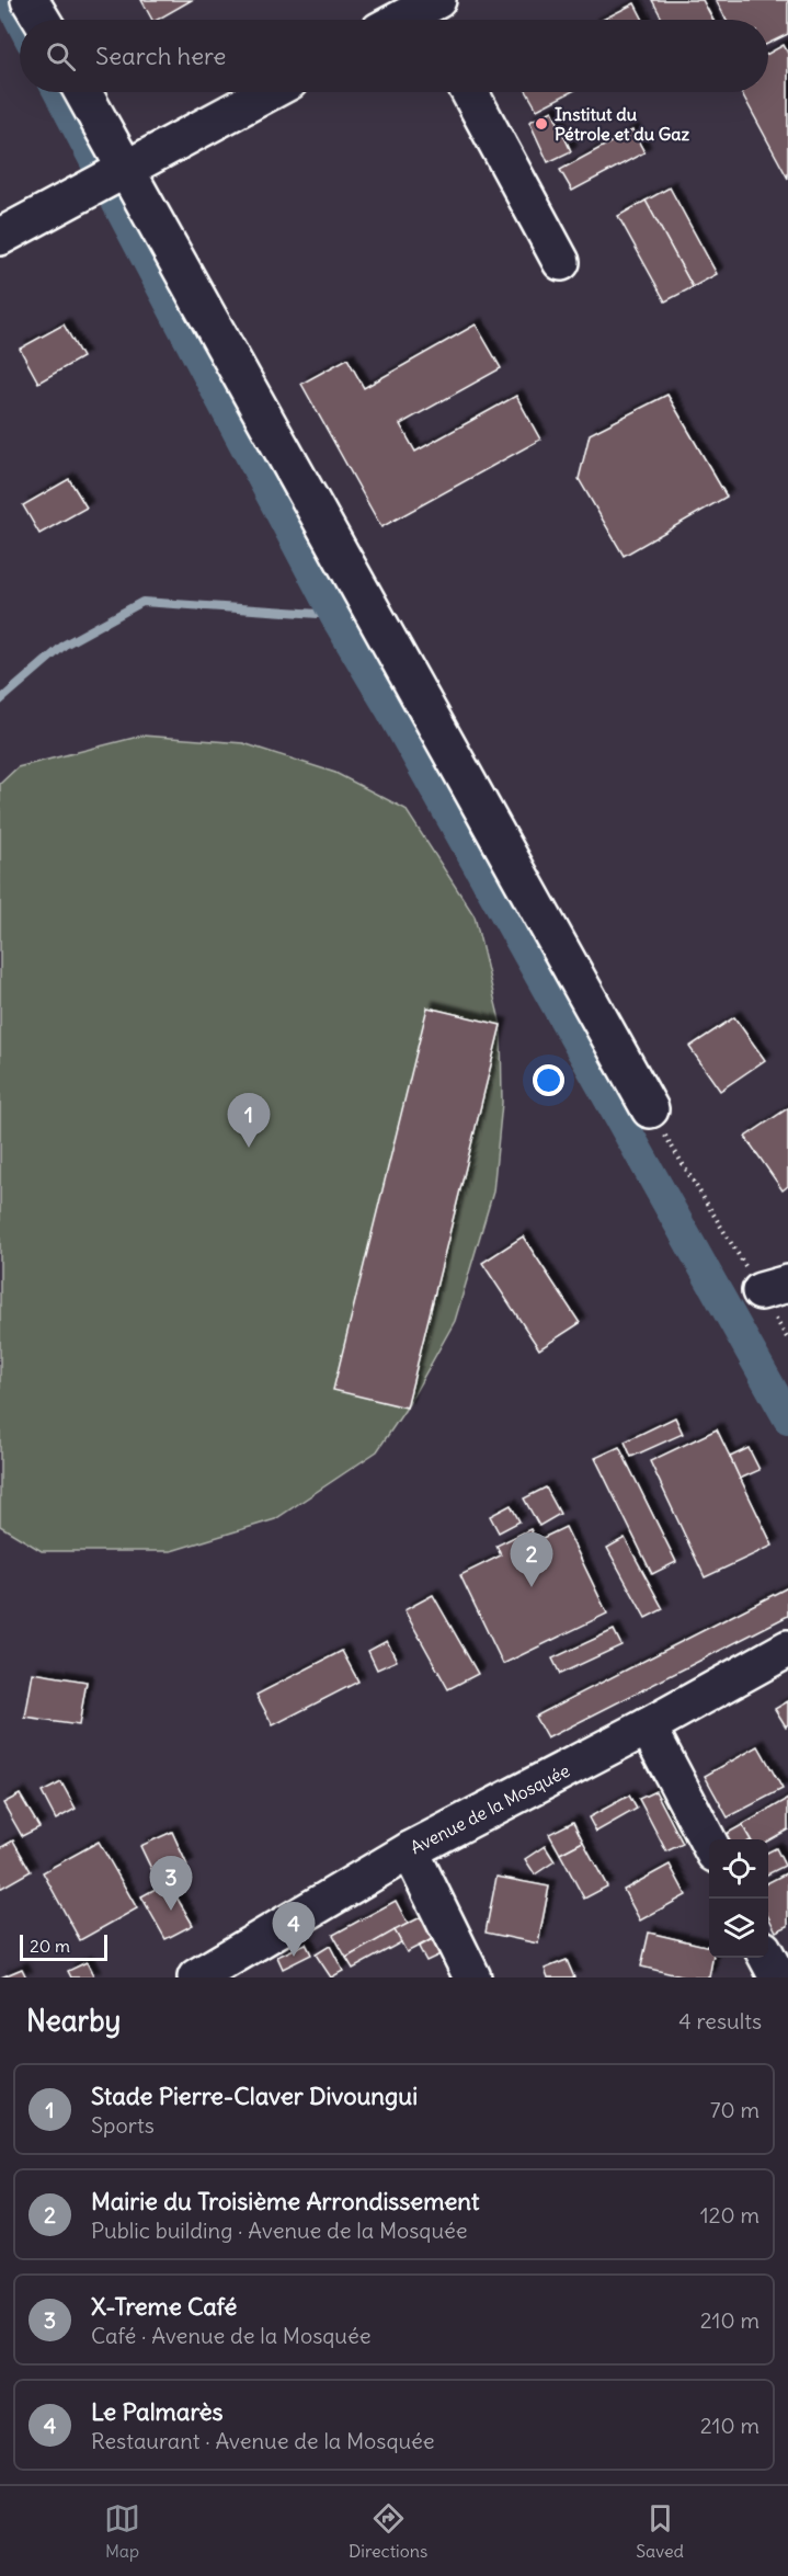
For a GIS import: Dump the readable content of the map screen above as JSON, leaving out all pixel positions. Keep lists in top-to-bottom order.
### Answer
{
  "streets": {
    "street": ["Avenue de la Mosquée"]
  },
  "places": ["Institut du Pétrole et du Gaz"],
  "scale_bar": "20 m",
  "page": {
    "search": "Search here",
    "pins": [
      "1",
      "2",
      "3",
      "4"
    ],
    "scale": "20 m",
    "heading": ["Nearby", "4 results"],
    "list": [
      {
        "mark": "1",
        "name": "Stade Pierre-Claver Divoungui",
        "note": "Sports",
        "value": "70 m"
      },
      {
        "mark": "2",
        "name": "Mairie du Troisième Arrondissement",
        "note": "Public building · Avenue de la Mosquée",
        "value": "120 m"
      },
      {
        "mark": "3",
        "name": "X-Treme Café",
        "note": "Café · Avenue de la Mosquée",
        "value": "210 m"
      },
      {
        "mark": "4",
        "name": "Le Palmarès",
        "note": "Restaurant · Avenue de la Mosquée",
        "value": "210 m"
      }
    ],
    "nav": ["Map", "Directions", "Saved"]
  }
}
